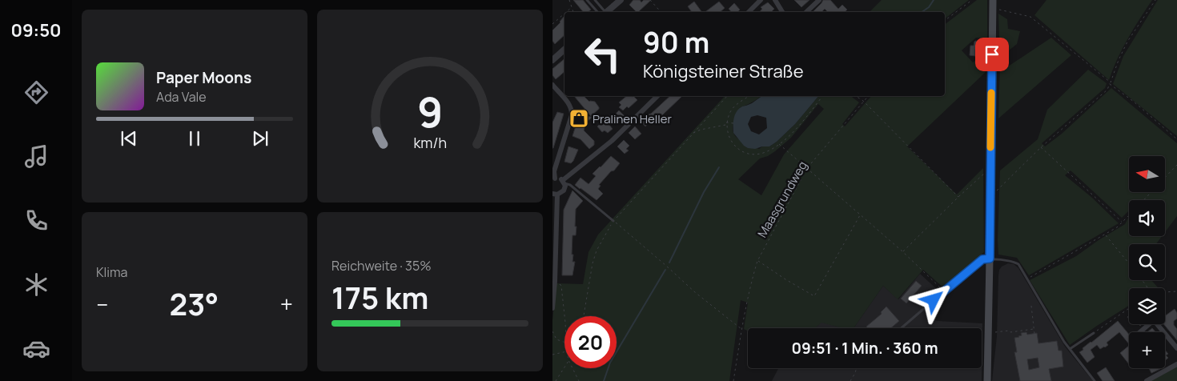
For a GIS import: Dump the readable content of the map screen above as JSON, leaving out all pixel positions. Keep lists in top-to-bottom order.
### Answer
{
  "streets": {
    "path": ["Maasgrundweg"]
  },
  "places": {
    "shop": ["Pralinen Heller"]
  },
  "north": "left",
  "page": {
    "tabs": "09:50",
    "turn": ["90 m", "Königsteiner Straße"],
    "song": ["Paper Moons", "Ada Vale"],
    "map_buttons": "+",
    "tile": [
      "Klima",
      ["Reichweite · 35%", "175 km"]
    ],
    "heat": ["−", "23°", "+"],
    "limit": "20",
    "trip": "09:51 · 1 Min. · 360 m",
    "gauge": ["9", "km/h"]
  }
}
